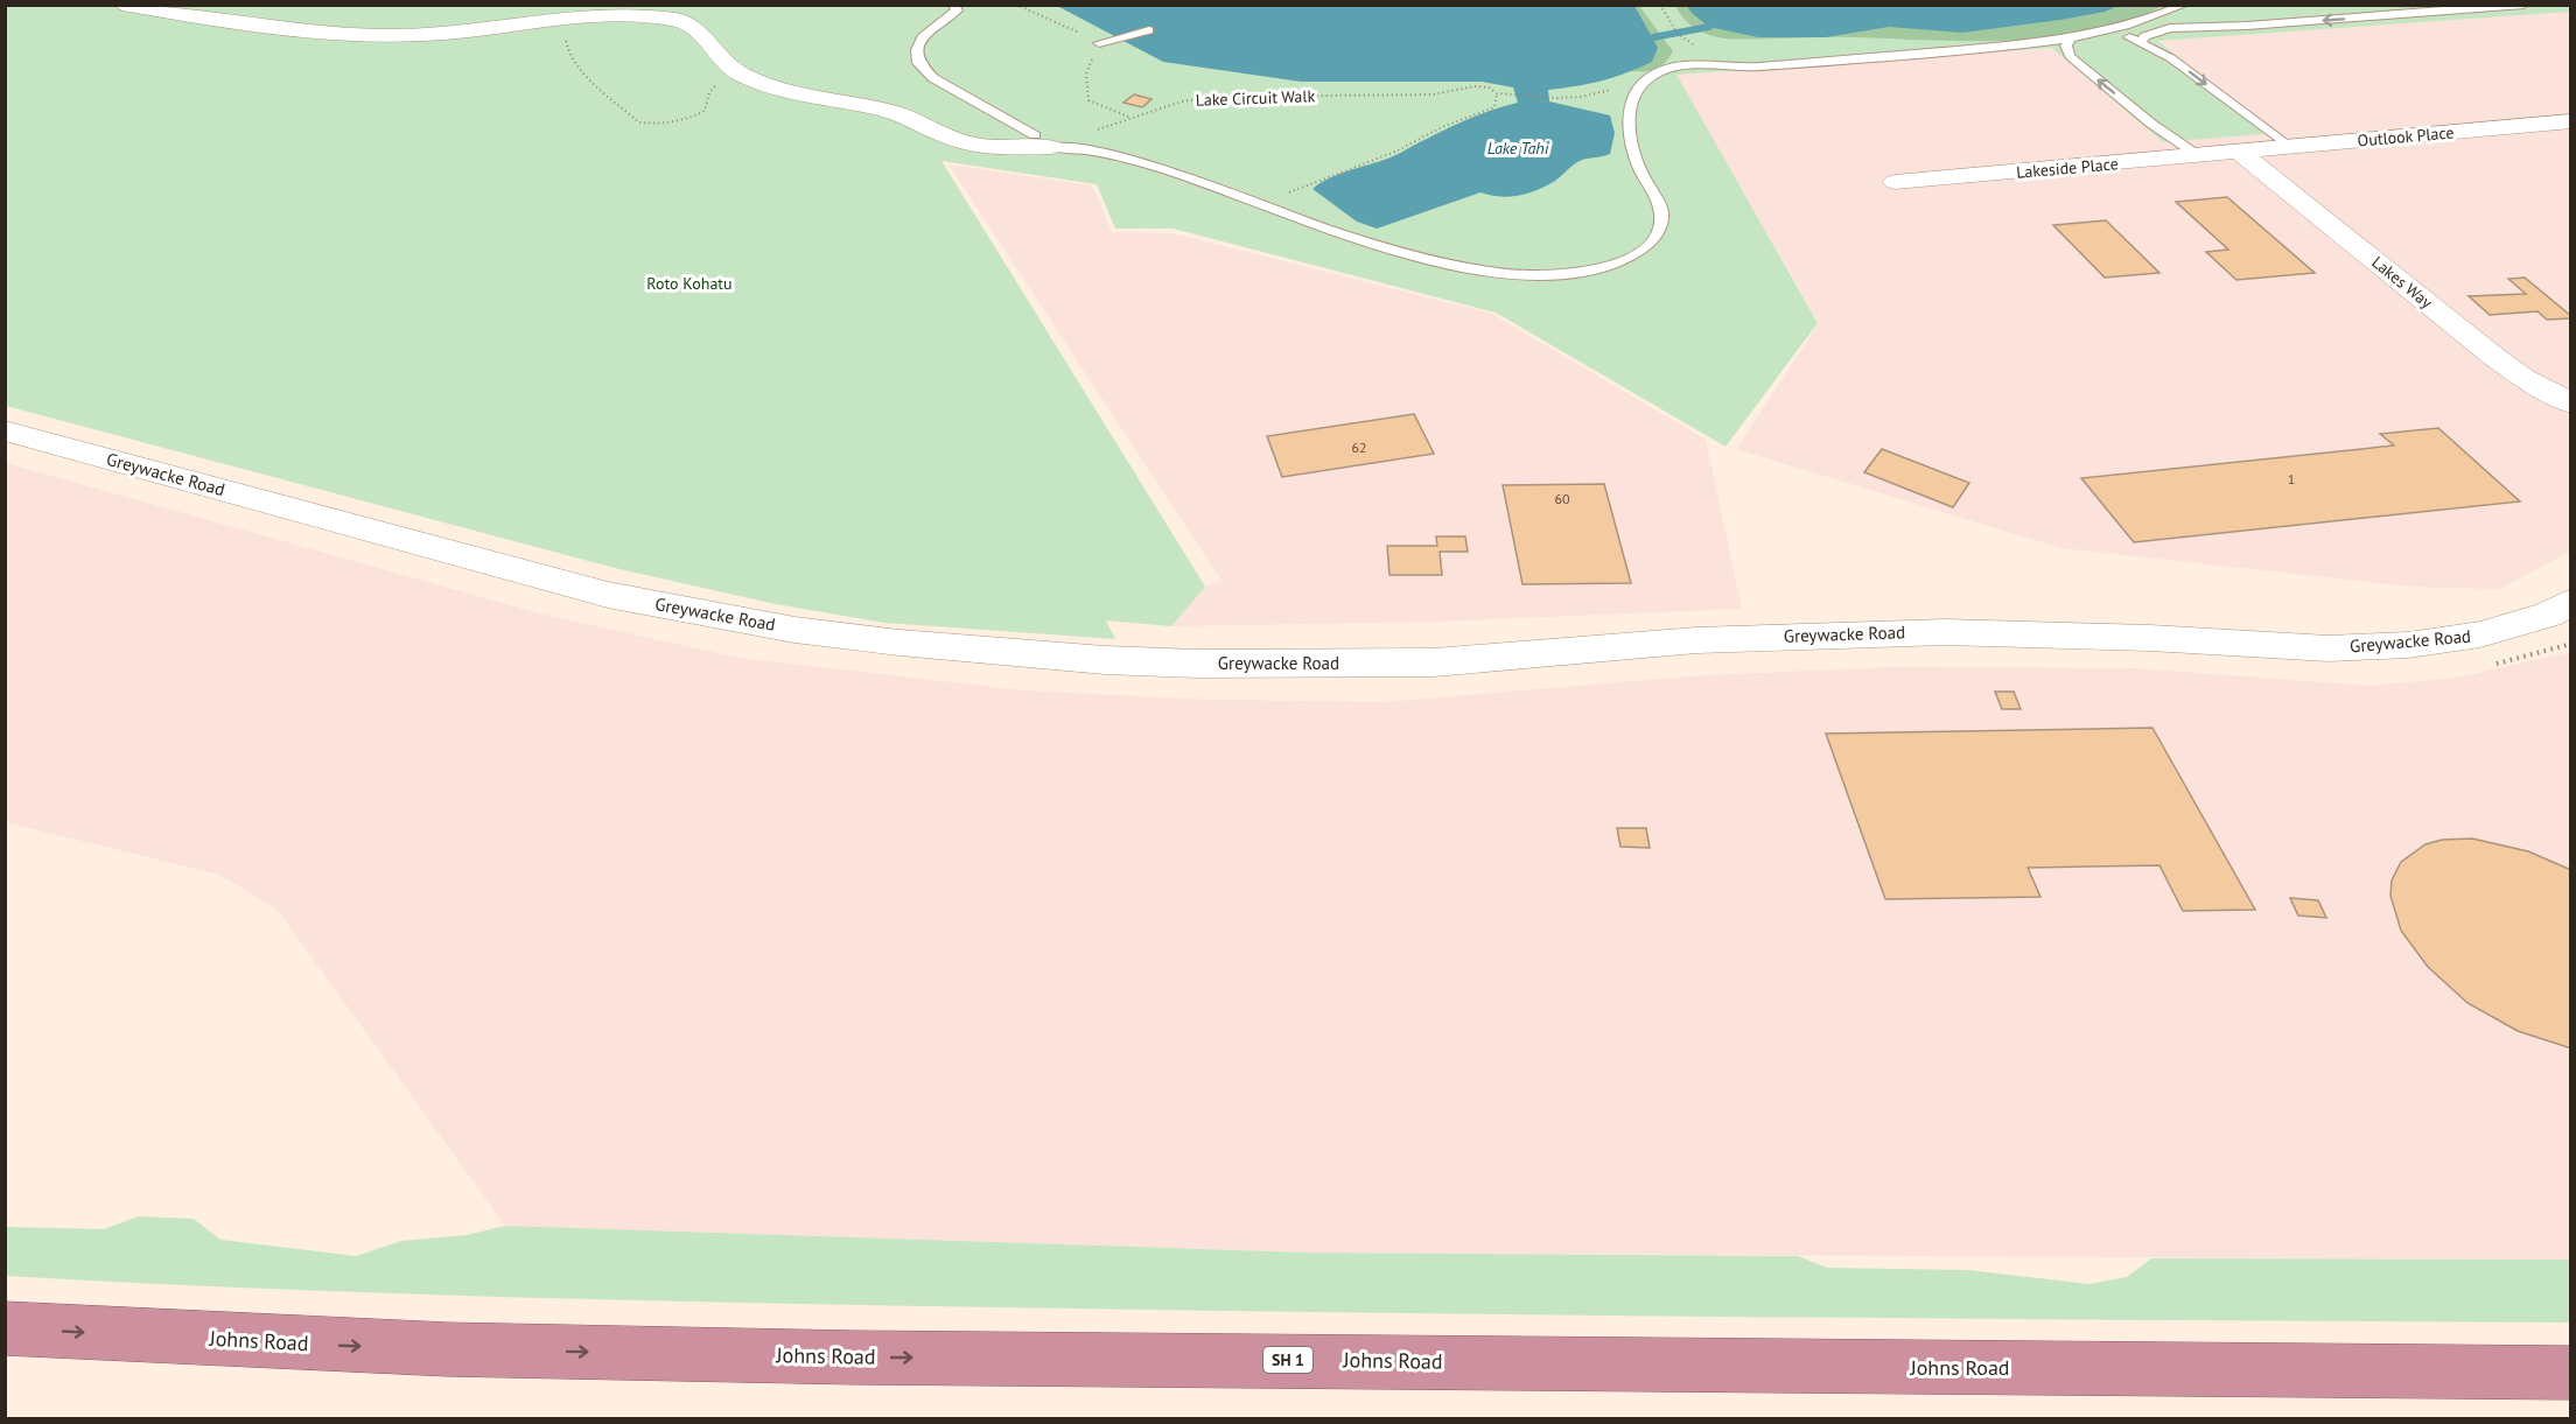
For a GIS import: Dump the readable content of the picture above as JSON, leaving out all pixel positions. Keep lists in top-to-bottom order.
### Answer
{
  "streets": {
    "highway": ["Johns Road", "SH 1"],
    "street": [
      "Outlook Place",
      "Lakeside Place",
      "Lakes Way",
      "Greywacke Road"
    ],
    "path": ["Lake Circuit Walk"]
  },
  "crossings": [
    ["Outlook Place", "Lakeside Place"],
    ["Outlook Place", "Lakes Way"],
    ["Lakeside Place", "Lakes Way"]
  ],
  "one_way": ["Johns Road"],
  "water": ["Lake Tahi"],
  "parks": ["Roto Kohatu"],
  "house_numbers": ["62", "1", "60"]
}
